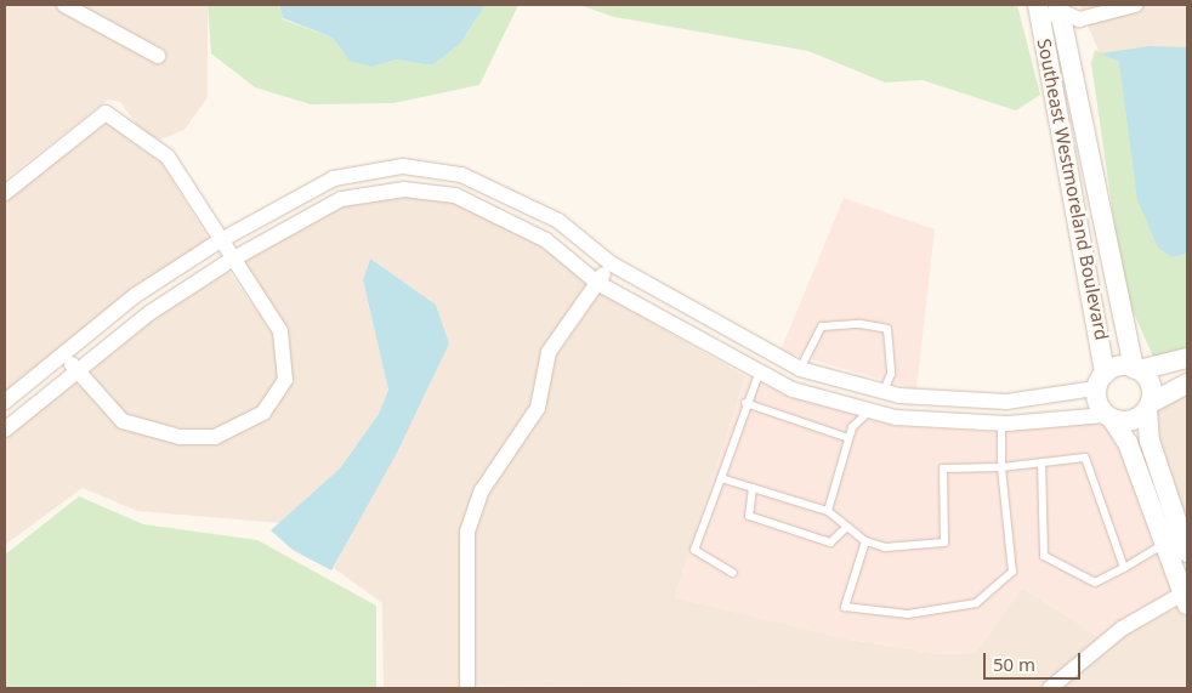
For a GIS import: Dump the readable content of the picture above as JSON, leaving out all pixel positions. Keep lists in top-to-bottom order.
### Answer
{
  "streets": {
    "street": ["Southeast Westmoreland Boulevard"]
  },
  "scale_bar": "50 m"
}
